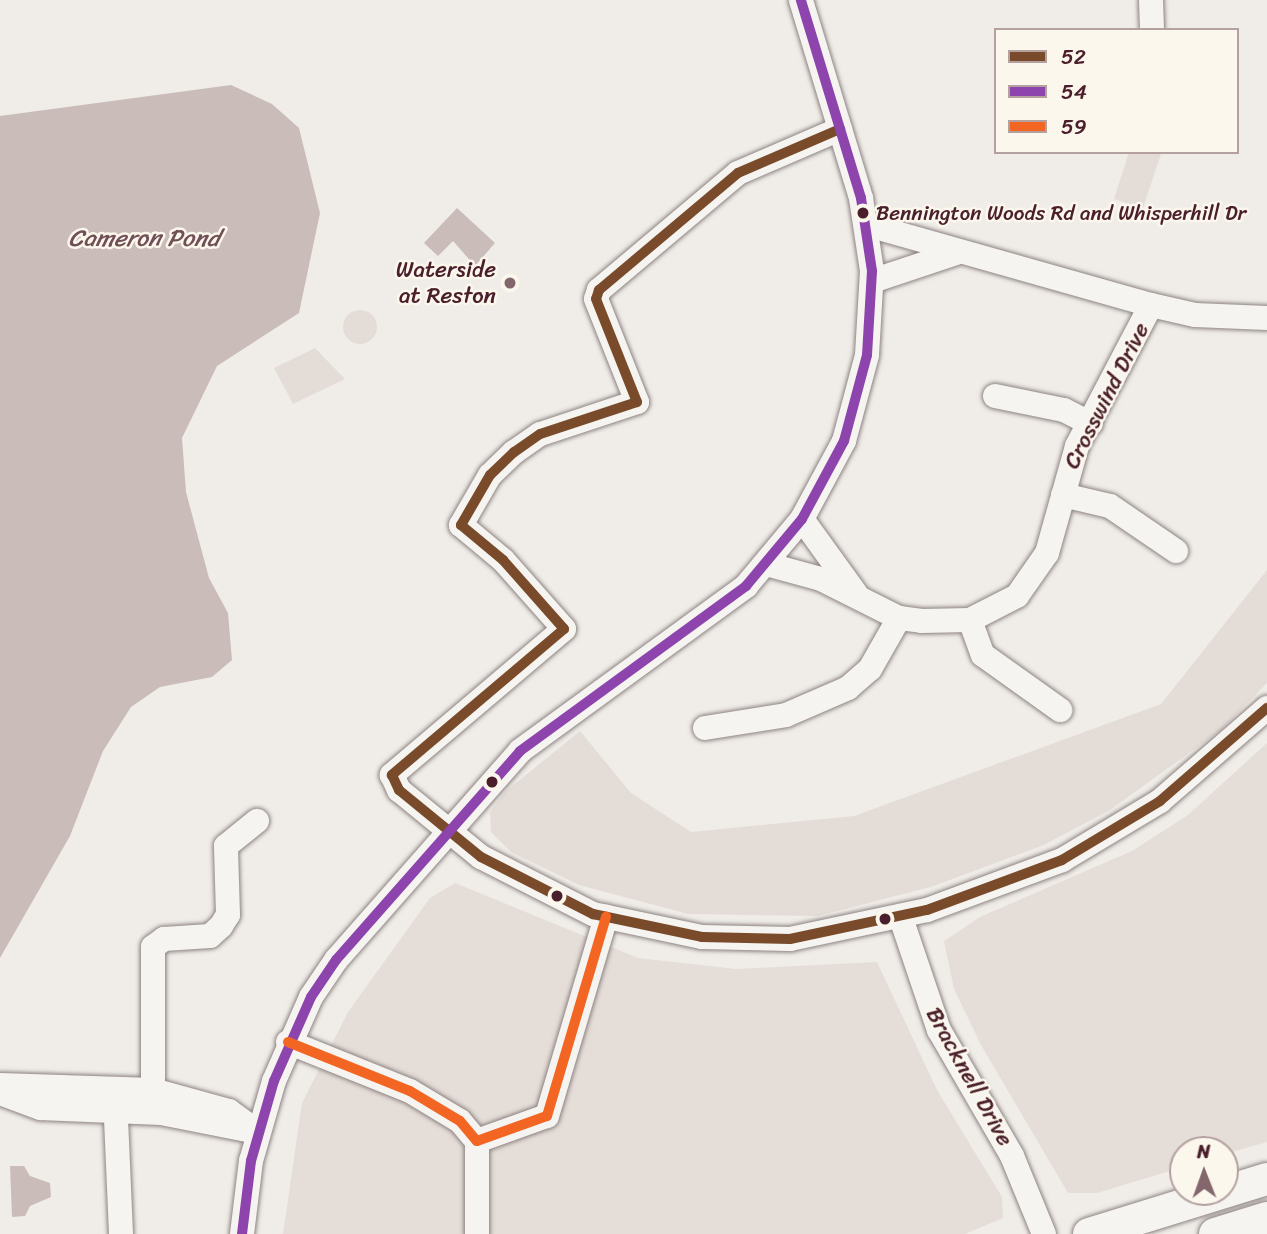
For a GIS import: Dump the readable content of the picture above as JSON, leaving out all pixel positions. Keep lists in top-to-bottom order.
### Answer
{
  "streets": {
    "street": ["Crosswind Drive", "Bracknell Drive"]
  },
  "water": ["Cameron Pond"],
  "places": ["Bennington Woods Rd and Whisperhill Dr", "Waterside at Reston"],
  "lines": ["transit line 54", "transit line 52", "transit line 59"],
  "legend": ["52", "54", "59"],
  "north": "top"
}
